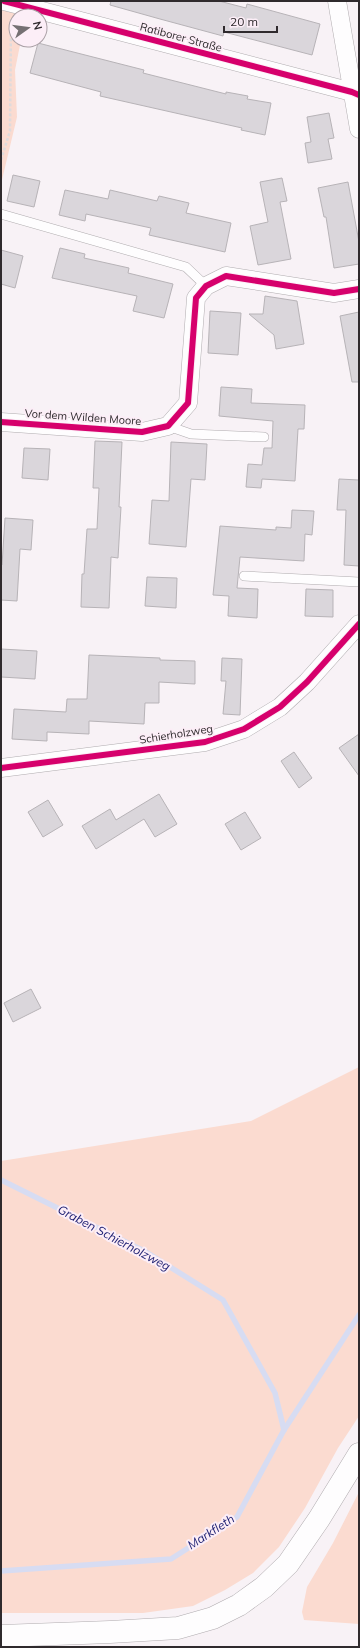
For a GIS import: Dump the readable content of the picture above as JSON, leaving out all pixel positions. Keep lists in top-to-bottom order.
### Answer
{
  "streets": {
    "street": ["Ratiborer Straße", "Vor dem Wilden Moore", "Schierholzweg"]
  },
  "water": ["Graben Schierholzweg", "Markfleth"],
  "scale_bar": "20 m",
  "north": "right"
}
